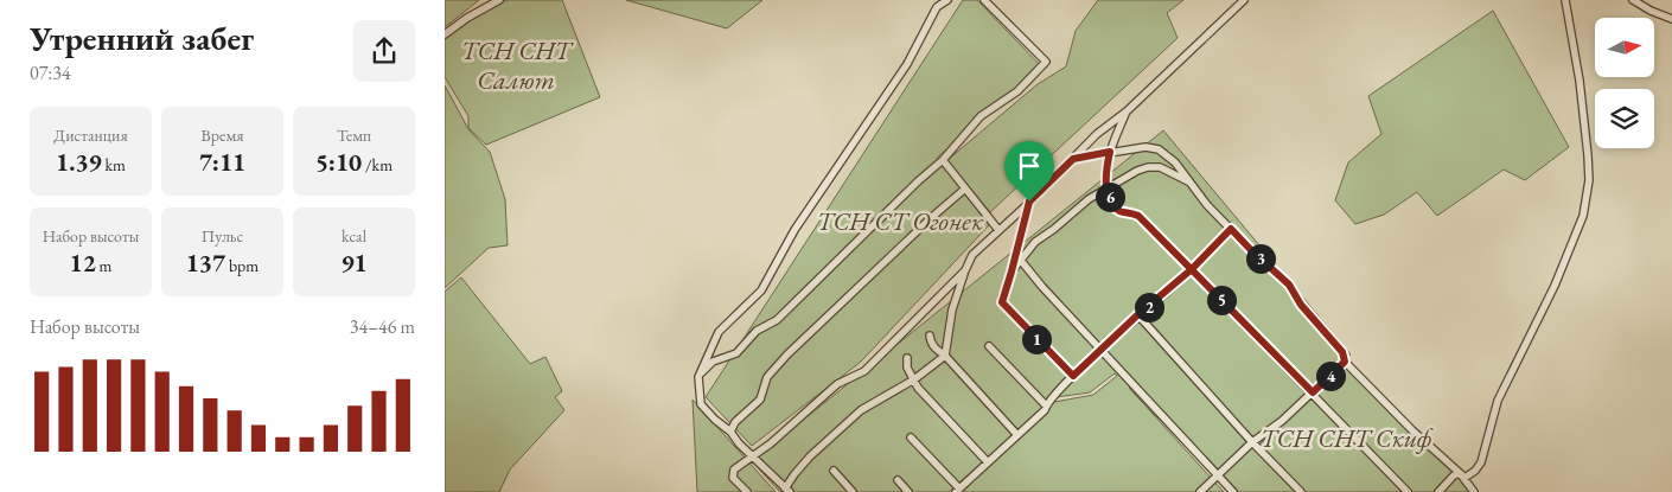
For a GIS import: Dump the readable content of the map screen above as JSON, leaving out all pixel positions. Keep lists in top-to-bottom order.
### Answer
{
  "parks": ["ТСН СНТ Салют", "ТСН СТ Огонек", "ТСН СНТ Скиф"],
  "north": "right",
  "page": {
    "heading": ["Утренний забег", "07:34"],
    "stats": [
      ["Дистанция", "1.39 km"],
      ["Время", "7:11"],
      ["Темп", "5:10 /km"],
      ["Набор высоты", "12 m"],
      ["Пульс", "137 bpm"],
      ["kcal", "91"]
    ],
    "pins": [
      "6",
      "3",
      "5",
      "2",
      "1",
      "4"
    ],
    "chart": ["Набор высоты", "34–46 m"]
  }
}
